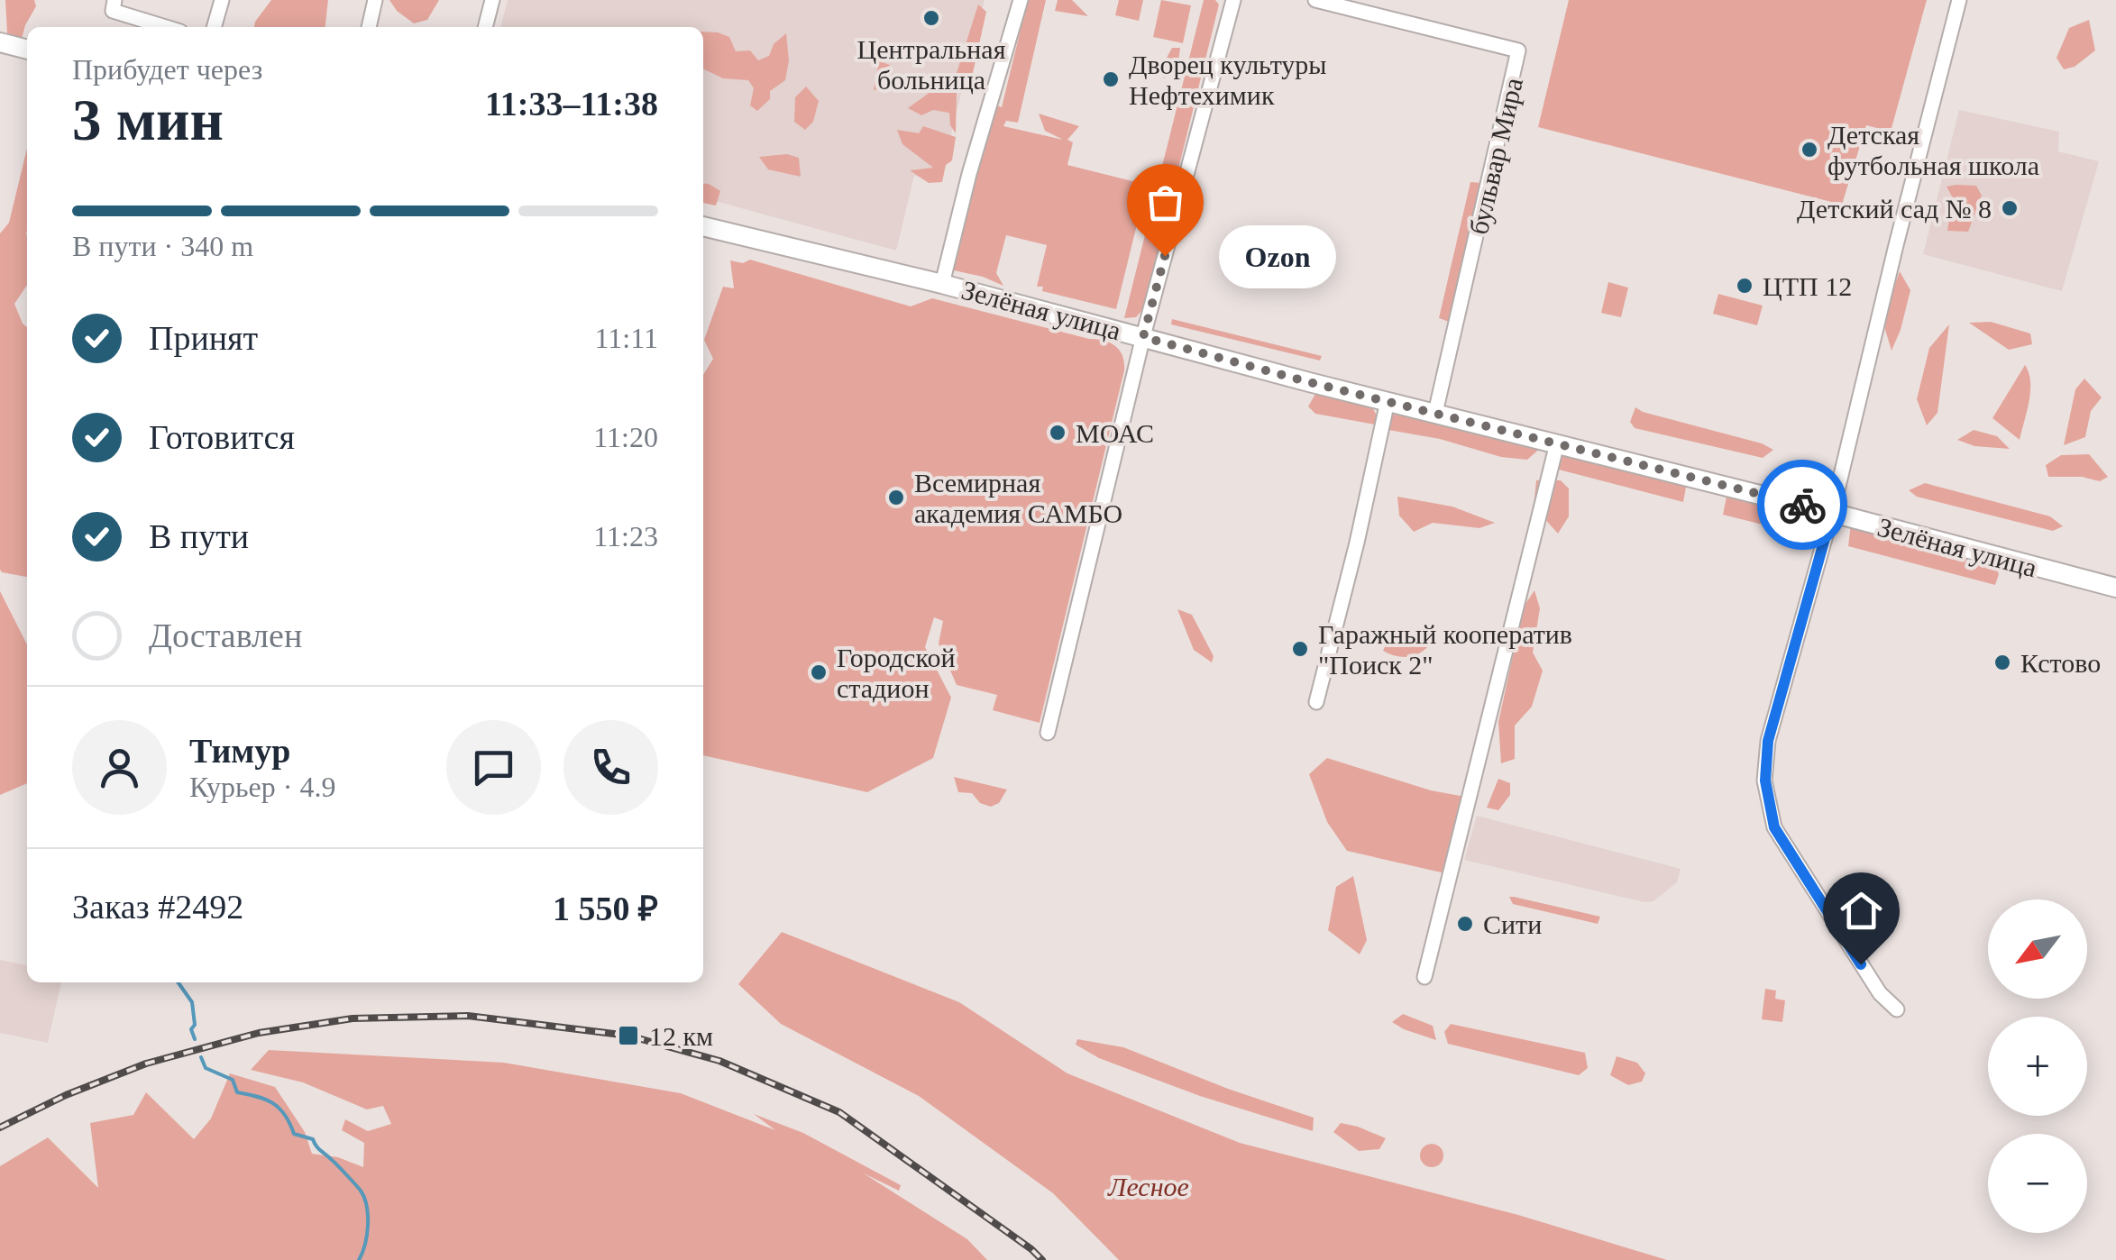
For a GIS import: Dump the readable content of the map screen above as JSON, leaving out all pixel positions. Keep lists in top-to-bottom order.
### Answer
{
  "streets": {
    "main road": ["Зелёная улица"],
    "street": ["бульвар Мира"]
  },
  "crossings": [
    ["бульвар Мира", "Зелёная улица"]
  ],
  "parks": ["Лесное"],
  "places": {
    "other": [
      "Центральная больница",
      "Дворец культуры Нефтехимик",
      "Детская футбольная школа",
      "Детский сад № 8",
      "Ozon",
      "ЦТП 12",
      "МОАС",
      "Всемирная академия САМБО",
      "Гаражный кооператив \"Поиск 2\"",
      "Кстово",
      "Городской стадион",
      "Сити"
    ],
    "transit": ["12 км"]
  },
  "north": "bottom left",
  "page": {
    "heading": ["3 мин", "Прибудет через", "11:33–11:38"],
    "panel": [
      "Тимур",
      "Курьер · 4.9",
      "Заказ #2492",
      "1 550 ₽"
    ],
    "bar": "В пути · 340 m",
    "bubble": "Ozon",
    "list": [
      ["Принят", "11:11"],
      ["Готовится", "11:20"],
      ["В пути", "11:23"],
      "Доставлен"
    ],
    "map_buttons": ["+", "−"]
  }
}
